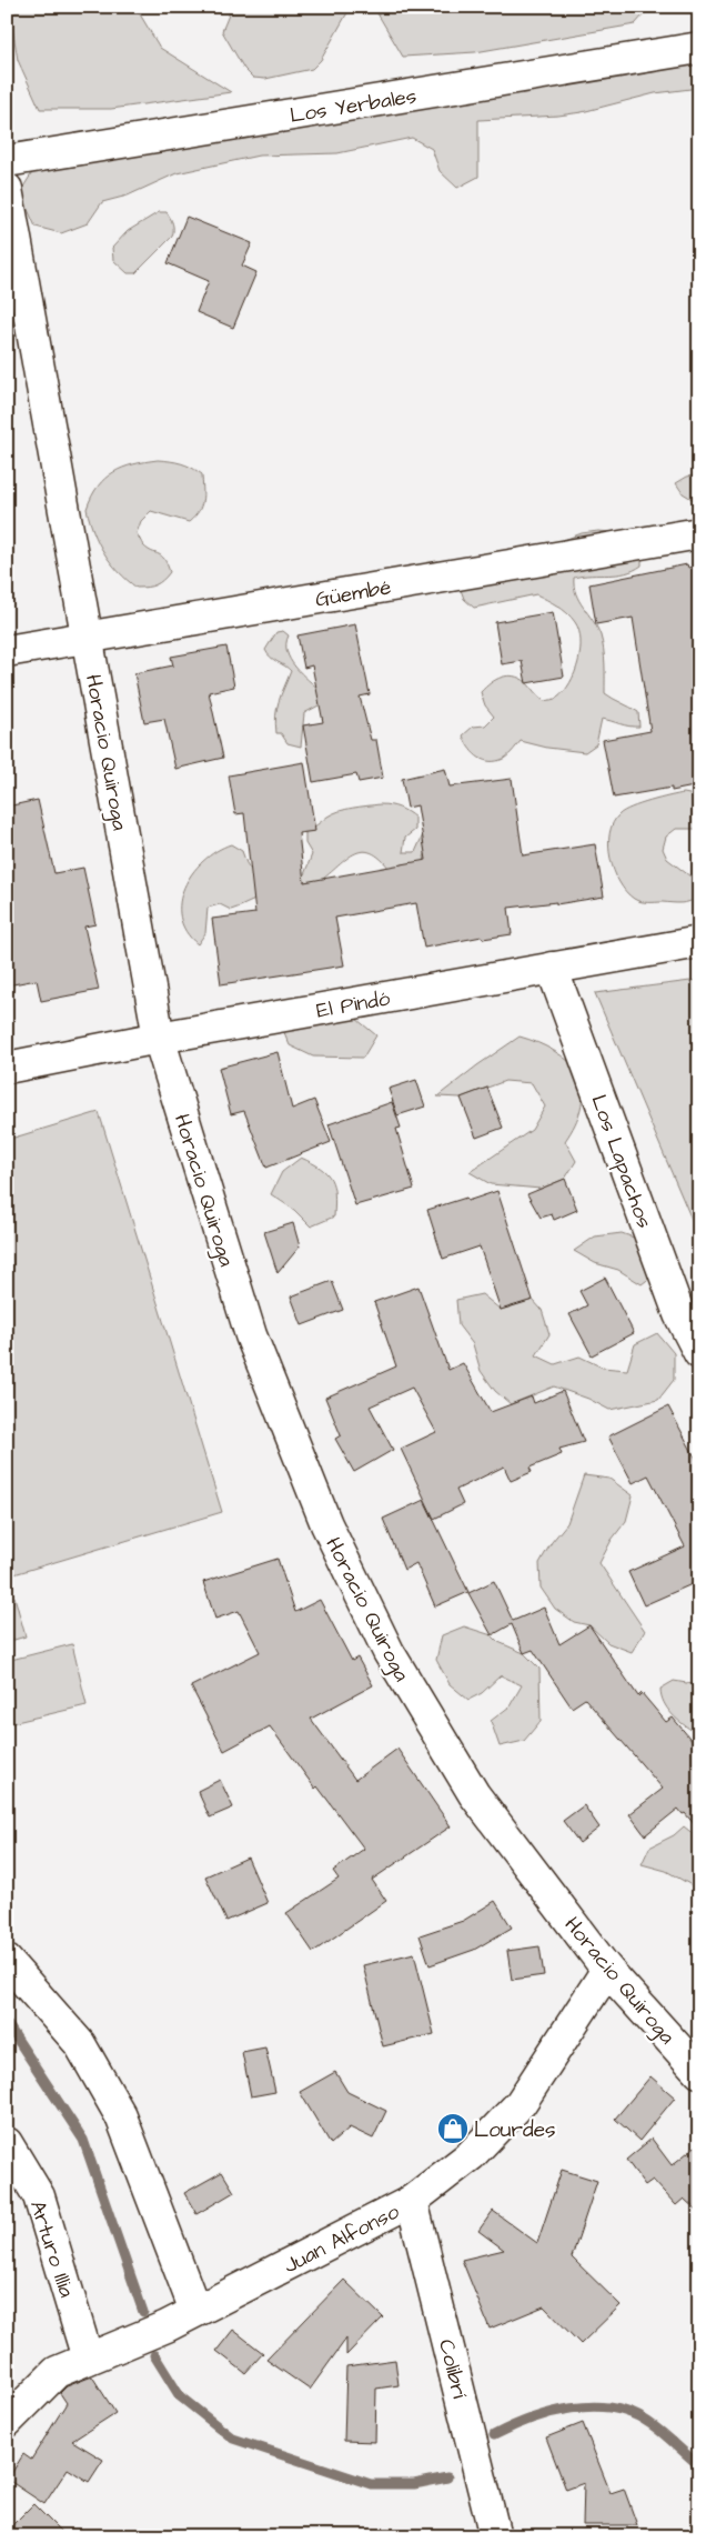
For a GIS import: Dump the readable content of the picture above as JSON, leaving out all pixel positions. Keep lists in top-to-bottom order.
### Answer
{
  "streets": {
    "street": [
      "Los Yerbales",
      "Güembé",
      "Horacio Quiroga",
      "El Pindó",
      "Los Lapachos",
      "Juan Alfonso",
      "Arturo Illia",
      "Colibrí"
    ]
  },
  "crossings": [
    ["Güembé", "Horacio Quiroga"],
    ["Horacio Quiroga", "El Pindó"],
    ["Horacio Quiroga", "Juan Alfonso"],
    ["El Pindó", "Los Lapachos"],
    ["Juan Alfonso", "Arturo Illia"],
    ["Juan Alfonso", "Colibrí"]
  ],
  "places": {
    "shop": ["Lourdes"]
  }
}
